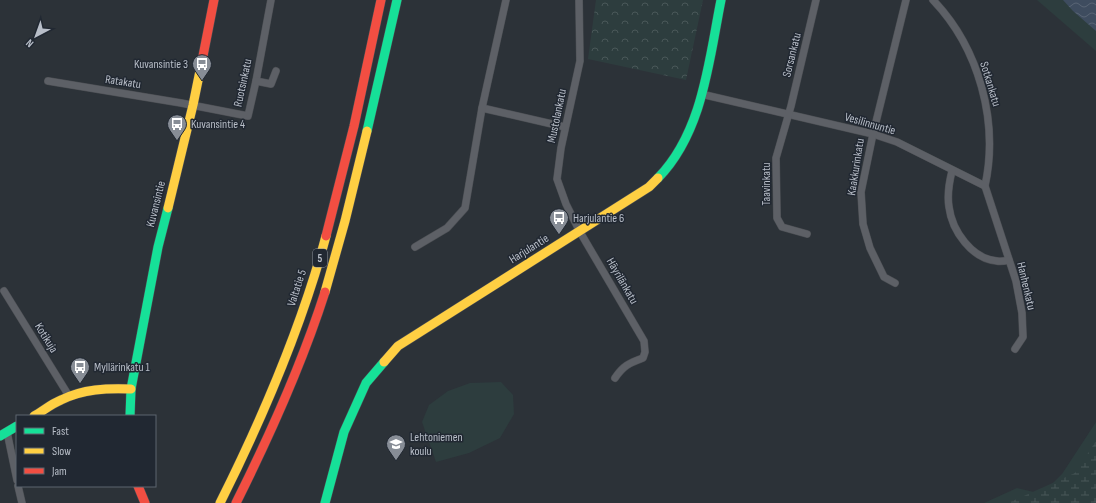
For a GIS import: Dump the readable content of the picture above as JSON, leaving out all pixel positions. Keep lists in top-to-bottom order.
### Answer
{
  "streets": {
    "main road": [
      "Kuvansintie",
      "Harjulantie",
      "5",
      "Valtatie 5"
    ],
    "street": [
      "Sorsankatu",
      "Ratakatu",
      "Ruotsinkatu",
      "Sotkankatu",
      "Mustolankatu",
      "Vesilinnuntie",
      "Kaakkurinkatu",
      "Taavinkatu",
      "Häyrilänkatu",
      "Hanhenkatu",
      "Kotikuja"
    ]
  },
  "crossings": [
    ["Sorsankatu", "Vesilinnuntie"],
    ["Sorsankatu", "Taavinkatu"],
    ["Ratakatu", "Ruotsinkatu"],
    ["Ratakatu", "Kuvansintie"],
    ["Ruotsinkatu", "Kuvansintie"],
    ["Sotkankatu", "Vesilinnuntie"],
    ["Sotkankatu", "Hanhenkatu"],
    ["Mustolankatu", "Harjulantie"],
    ["Mustolankatu", "Häyrilänkatu"],
    ["Vesilinnuntie", "Kaakkurinkatu"],
    ["Vesilinnuntie", "Taavinkatu"],
    ["Vesilinnuntie", "Harjulantie"],
    ["Vesilinnuntie", "Hanhenkatu"],
    ["Harjulantie", "Häyrilänkatu"]
  ],
  "places": {
    "bus stop": [
      "Kuvansintie 3",
      "Kuvansintie 4",
      "Harjulantie 6",
      "Myllärinkatu 1"
    ],
    "school or university": ["Lehtoniemen koulu"]
  },
  "legend": ["Fast", "Slow", "Jam"],
  "north": "bottom left"
}
